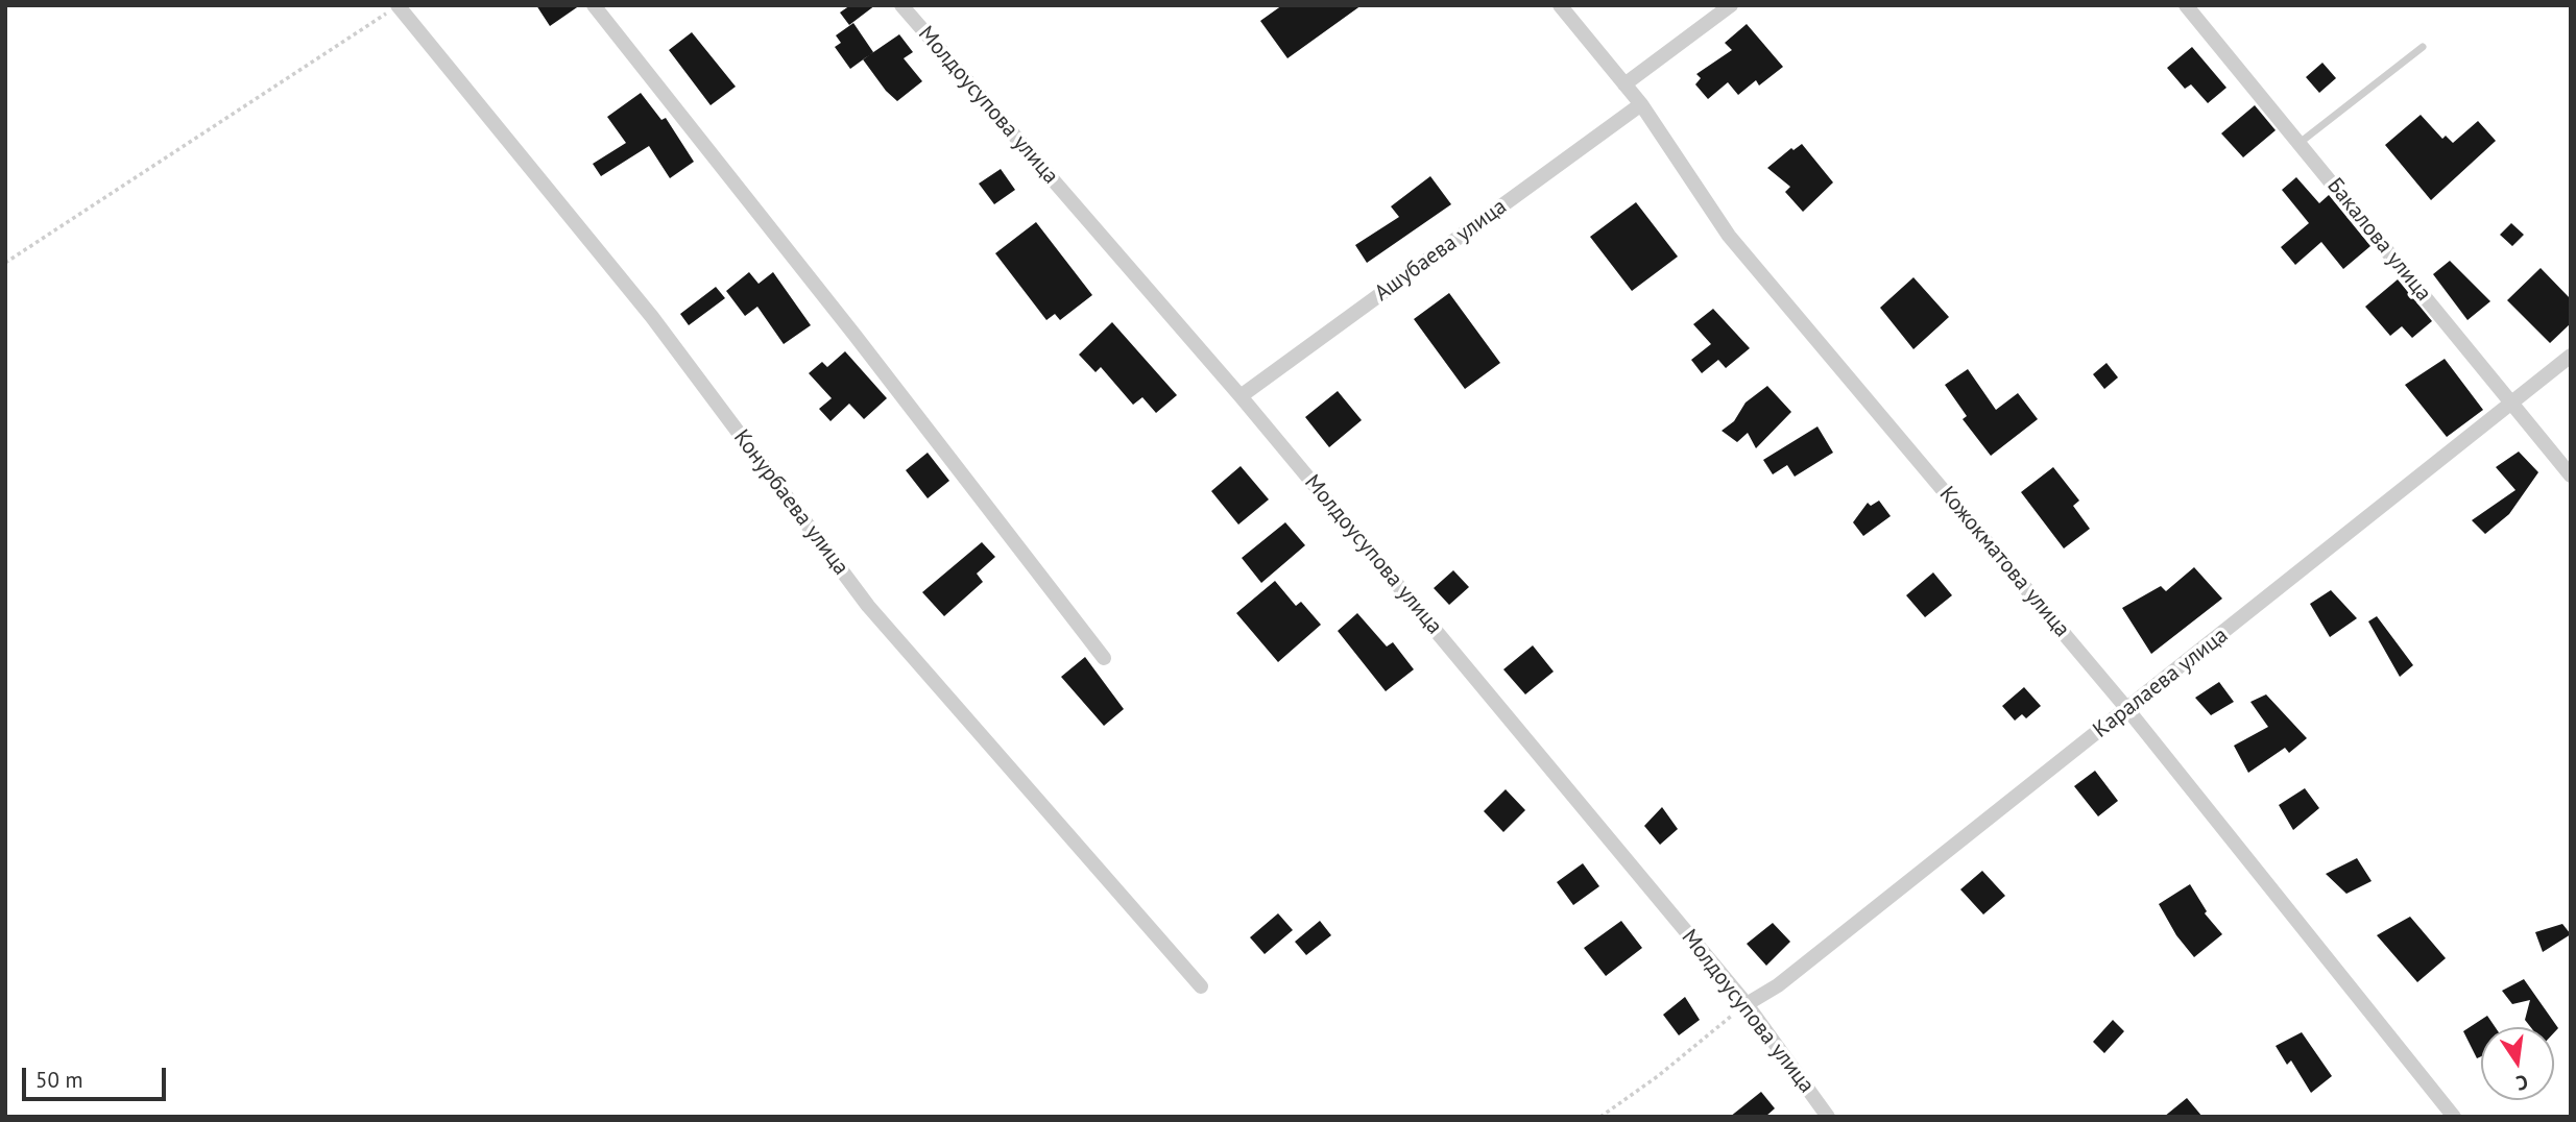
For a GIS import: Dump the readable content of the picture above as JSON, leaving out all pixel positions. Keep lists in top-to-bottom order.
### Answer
{
  "streets": {
    "street": [
      "Молдоусупова улица",
      "Бакалова улица",
      "Ашубаева улица",
      "Конурбаева улица",
      "Кожокматова улица",
      "Каралаева улица"
    ]
  },
  "crossings": [
    ["Молдоусупова улица", "Ашубаева улица"],
    ["Молдоусупова улица", "Каралаева улица"],
    ["Бакалова улица", "Каралаева улица"],
    ["Ашубаева улица", "Кожокматова улица"],
    ["Кожокматова улица", "Каралаева улица"]
  ],
  "scale_bar": "50 m",
  "north": "bottom"
}
